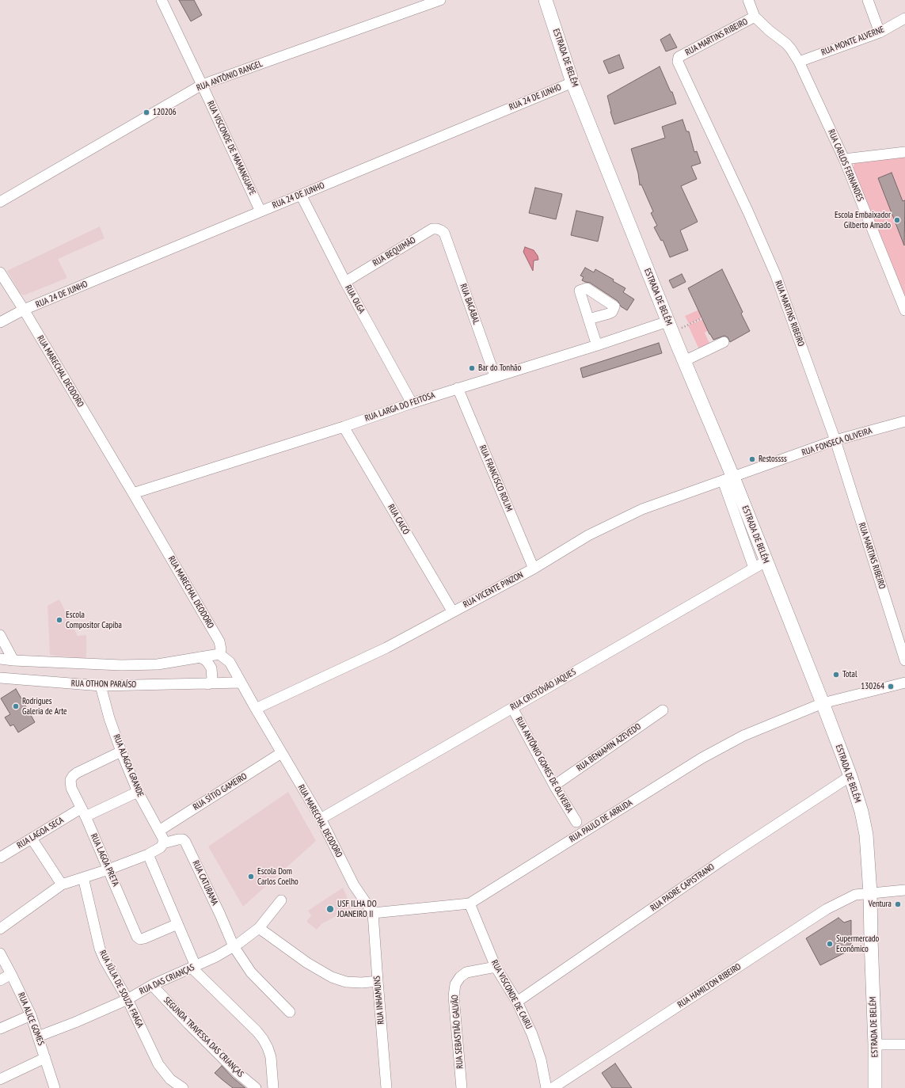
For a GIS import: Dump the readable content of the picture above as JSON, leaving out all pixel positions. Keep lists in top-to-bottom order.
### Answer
{
  "streets": {
    "main road": ["ESTRADA DE BELÉM"],
    "street": [
      "RUA MARTINS RIBEIRO",
      "RUA MONTE ALVERNE",
      "RUA ANTÔNIO RANGEL",
      "RUA 24 DE JUNHO",
      "RUA VISCONDE DE MAMANGUAPE",
      "RUA CARLOS FERNANDES",
      "RUA BEQUIMÃO",
      "RUA OLGA",
      "RUA BACABAL",
      "RUA MARECHAL DEODORO",
      "RUA LARGA DO FEITOSA",
      "RUA FONSECA OLIVEIRA",
      "RUA FRANCISCO ROLIM",
      "RUA CAICÓ",
      "RUA VICENTE PINZON",
      "RUA OTHON PARAÍSO",
      "RUA CRISTÓVÃO JAQUES",
      "RUA BENJAMIN AZEVEDO",
      "RUA ANTÔNIO GOMES DE OLIVEIRA",
      "RUA ALAGOA GRANDE",
      "RUA SÍTIO GAMEIRO",
      "RUA PAULO DE ARRUDA",
      "RUA LAGOA SECA",
      "RUA LAGOA PRETA",
      "RUA CATURAMA",
      "RUA PADRE CAPISTRANO",
      "RUA DAS CRIANÇAS",
      "RUA HAMILTON RIBEIRO",
      "RUA JÚLIA DE SOUZA FRAGA",
      "RUA VISCONDE DE CAIRU",
      "RUA INHAMUNS",
      "RUA ALICE GOMES",
      "RUA SEBASTIÃO GALVÃO",
      "SEGUNDA TRAVESSA DAS CRIANÇAS"
    ]
  },
  "crossings": [
    ["RUA MARTINS RIBEIRO", "RUA CARLOS FERNANDES"],
    ["RUA MARTINS RIBEIRO", "RUA FONSECA OLIVEIRA"],
    ["RUA MONTE ALVERNE", "RUA CARLOS FERNANDES"],
    ["ESTRADA DE BELÉM", "RUA 24 DE JUNHO"],
    ["ESTRADA DE BELÉM", "RUA LARGA DO FEITOSA"],
    ["ESTRADA DE BELÉM", "RUA FONSECA OLIVEIRA"],
    ["ESTRADA DE BELÉM", "RUA VICENTE PINZON"],
    ["ESTRADA DE BELÉM", "RUA CRISTÓVÃO JAQUES"],
    ["ESTRADA DE BELÉM", "RUA PAULO DE ARRUDA"],
    ["ESTRADA DE BELÉM", "RUA PADRE CAPISTRANO"],
    ["ESTRADA DE BELÉM", "RUA HAMILTON RIBEIRO"],
    ["RUA ANTÔNIO RANGEL", "RUA VISCONDE DE MAMANGUAPE"],
    ["RUA 24 DE JUNHO", "RUA VISCONDE DE MAMANGUAPE"],
    ["RUA 24 DE JUNHO", "RUA OLGA"],
    ["RUA 24 DE JUNHO", "RUA MARECHAL DEODORO"],
    ["RUA BEQUIMÃO", "RUA OLGA"],
    ["RUA BEQUIMÃO", "RUA BACABAL"],
    ["RUA OLGA", "RUA LARGA DO FEITOSA"],
    ["RUA BACABAL", "RUA LARGA DO FEITOSA"],
    ["RUA MARECHAL DEODORO", "RUA LARGA DO FEITOSA"],
    ["RUA MARECHAL DEODORO", "RUA VICENTE PINZON"],
    ["RUA MARECHAL DEODORO", "RUA OTHON PARAÍSO"],
    ["RUA MARECHAL DEODORO", "RUA CRISTÓVÃO JAQUES"],
    ["RUA MARECHAL DEODORO", "RUA SÍTIO GAMEIRO"],
    ["RUA MARECHAL DEODORO", "RUA PAULO DE ARRUDA"],
    ["RUA MARECHAL DEODORO", "RUA INHAMUNS"],
    ["RUA LARGA DO FEITOSA", "RUA FRANCISCO ROLIM"],
    ["RUA LARGA DO FEITOSA", "RUA CAICÓ"],
    ["RUA FONSECA OLIVEIRA", "RUA VICENTE PINZON"],
    ["RUA FRANCISCO ROLIM", "RUA VICENTE PINZON"],
    ["RUA CAICÓ", "RUA VICENTE PINZON"],
    ["RUA OTHON PARAÍSO", "RUA ALAGOA GRANDE"],
    ["RUA CRISTÓVÃO JAQUES", "RUA ANTÔNIO GOMES DE OLIVEIRA"],
    ["RUA BENJAMIN AZEVEDO", "RUA ANTÔNIO GOMES DE OLIVEIRA"],
    ["RUA ALAGOA GRANDE", "RUA SÍTIO GAMEIRO"],
    ["RUA ALAGOA GRANDE", "RUA LAGOA SECA"],
    ["RUA ALAGOA GRANDE", "RUA LAGOA PRETA"],
    ["RUA ALAGOA GRANDE", "RUA CATURAMA"],
    ["RUA PAULO DE ARRUDA", "RUA VISCONDE DE CAIRU"],
    ["RUA PAULO DE ARRUDA", "RUA INHAMUNS"],
    ["RUA LAGOA SECA", "RUA LAGOA PRETA"],
    ["RUA CATURAMA", "RUA DAS CRIANÇAS"],
    ["RUA PADRE CAPISTRANO", "RUA VISCONDE DE CAIRU"],
    ["RUA DAS CRIANÇAS", "RUA JÚLIA DE SOUZA FRAGA"],
    ["RUA DAS CRIANÇAS", "RUA ALICE GOMES"],
    ["RUA DAS CRIANÇAS", "SEGUNDA TRAVESSA DAS CRIANÇAS"],
    ["RUA VISCONDE DE CAIRU", "RUA SEBASTIÃO GALVÃO"]
  ],
  "places": [
    "120206",
    "Escola Embaixador Gilberto Amado",
    "Bar do Tonhão",
    "Restossss",
    "Escola Compositor Capiba",
    "Total",
    "130264",
    "Rodrigues Galeria de Arte",
    "Escola Dom Carlos Coelho",
    "Ventura",
    "USF ILHA DO JOANEIRO II",
    "Supermercado Econômico"
  ]
}
